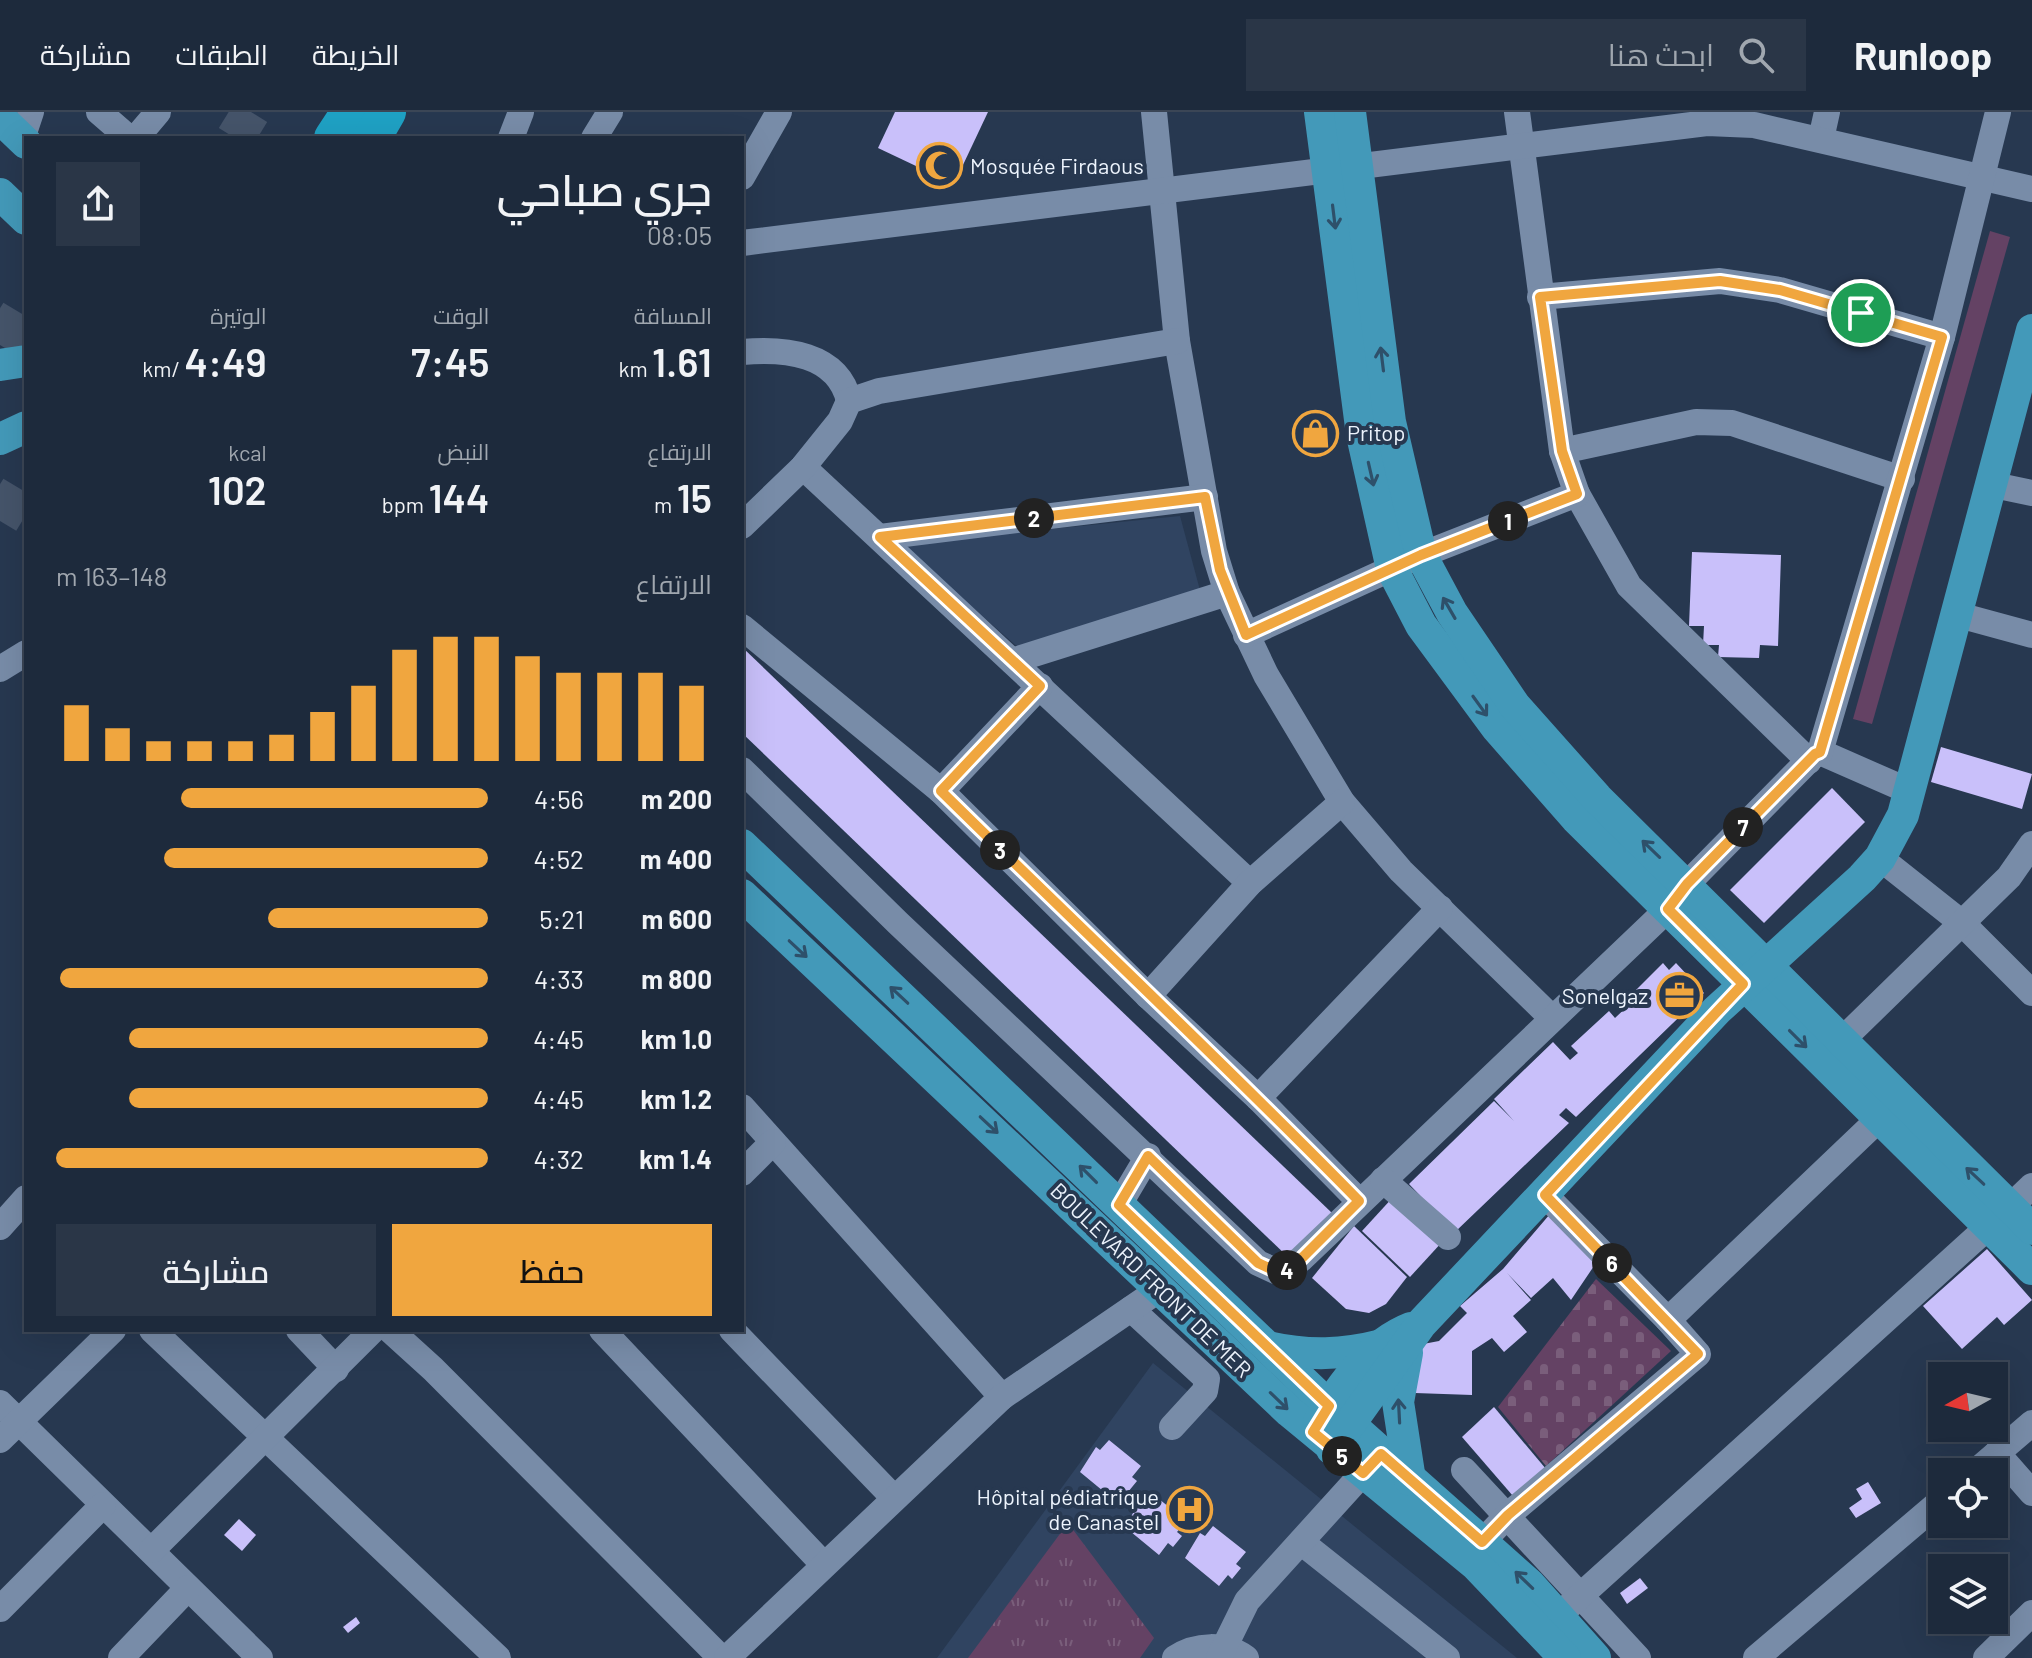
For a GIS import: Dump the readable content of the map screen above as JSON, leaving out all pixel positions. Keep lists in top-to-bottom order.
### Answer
{
  "streets": {
    "main road": ["BOULEVARD FRONT DE MER"]
  },
  "places": {
    "mosque": ["Mosquée Firdaous"],
    "shop": ["Pritop"],
    "office": ["Sonelgaz"],
    "hospital": ["Hôpital pédiatrique de Canastel"]
  },
  "north": "left",
  "page": {
    "header": "Runloop",
    "search": "ابحث هنا",
    "nav": ["الخريطة", "الطبقات", "مشاركة"],
    "heading": ["جري صباحي", "08:05"],
    "stats": [
      ["المسافة", "1.61 km"],
      ["الوقت", "7:45"],
      ["الوتيرة", "4:49 /km"],
      ["الارتفاع", "15 m"],
      ["النبض", "144 bpm"],
      ["kcal", "102"]
    ],
    "pins": [
      "2",
      "1",
      "7",
      "3",
      "6",
      "4",
      "5"
    ],
    "chart": ["الارتفاع", "148–163 m"],
    "list": [
      {
        "name": "200 m",
        "note": "4:56"
      },
      {
        "name": "400 m",
        "note": "4:52"
      },
      {
        "name": "600 m",
        "note": "5:21"
      },
      {
        "name": "800 m",
        "note": "4:33"
      },
      {
        "name": "1.0 km",
        "note": "4:45"
      },
      {
        "name": "1.2 km",
        "note": "4:45"
      },
      {
        "name": "1.4 km",
        "note": "4:32"
      }
    ],
    "buttons": ["حفظ", "مشاركة"]
  }
}
